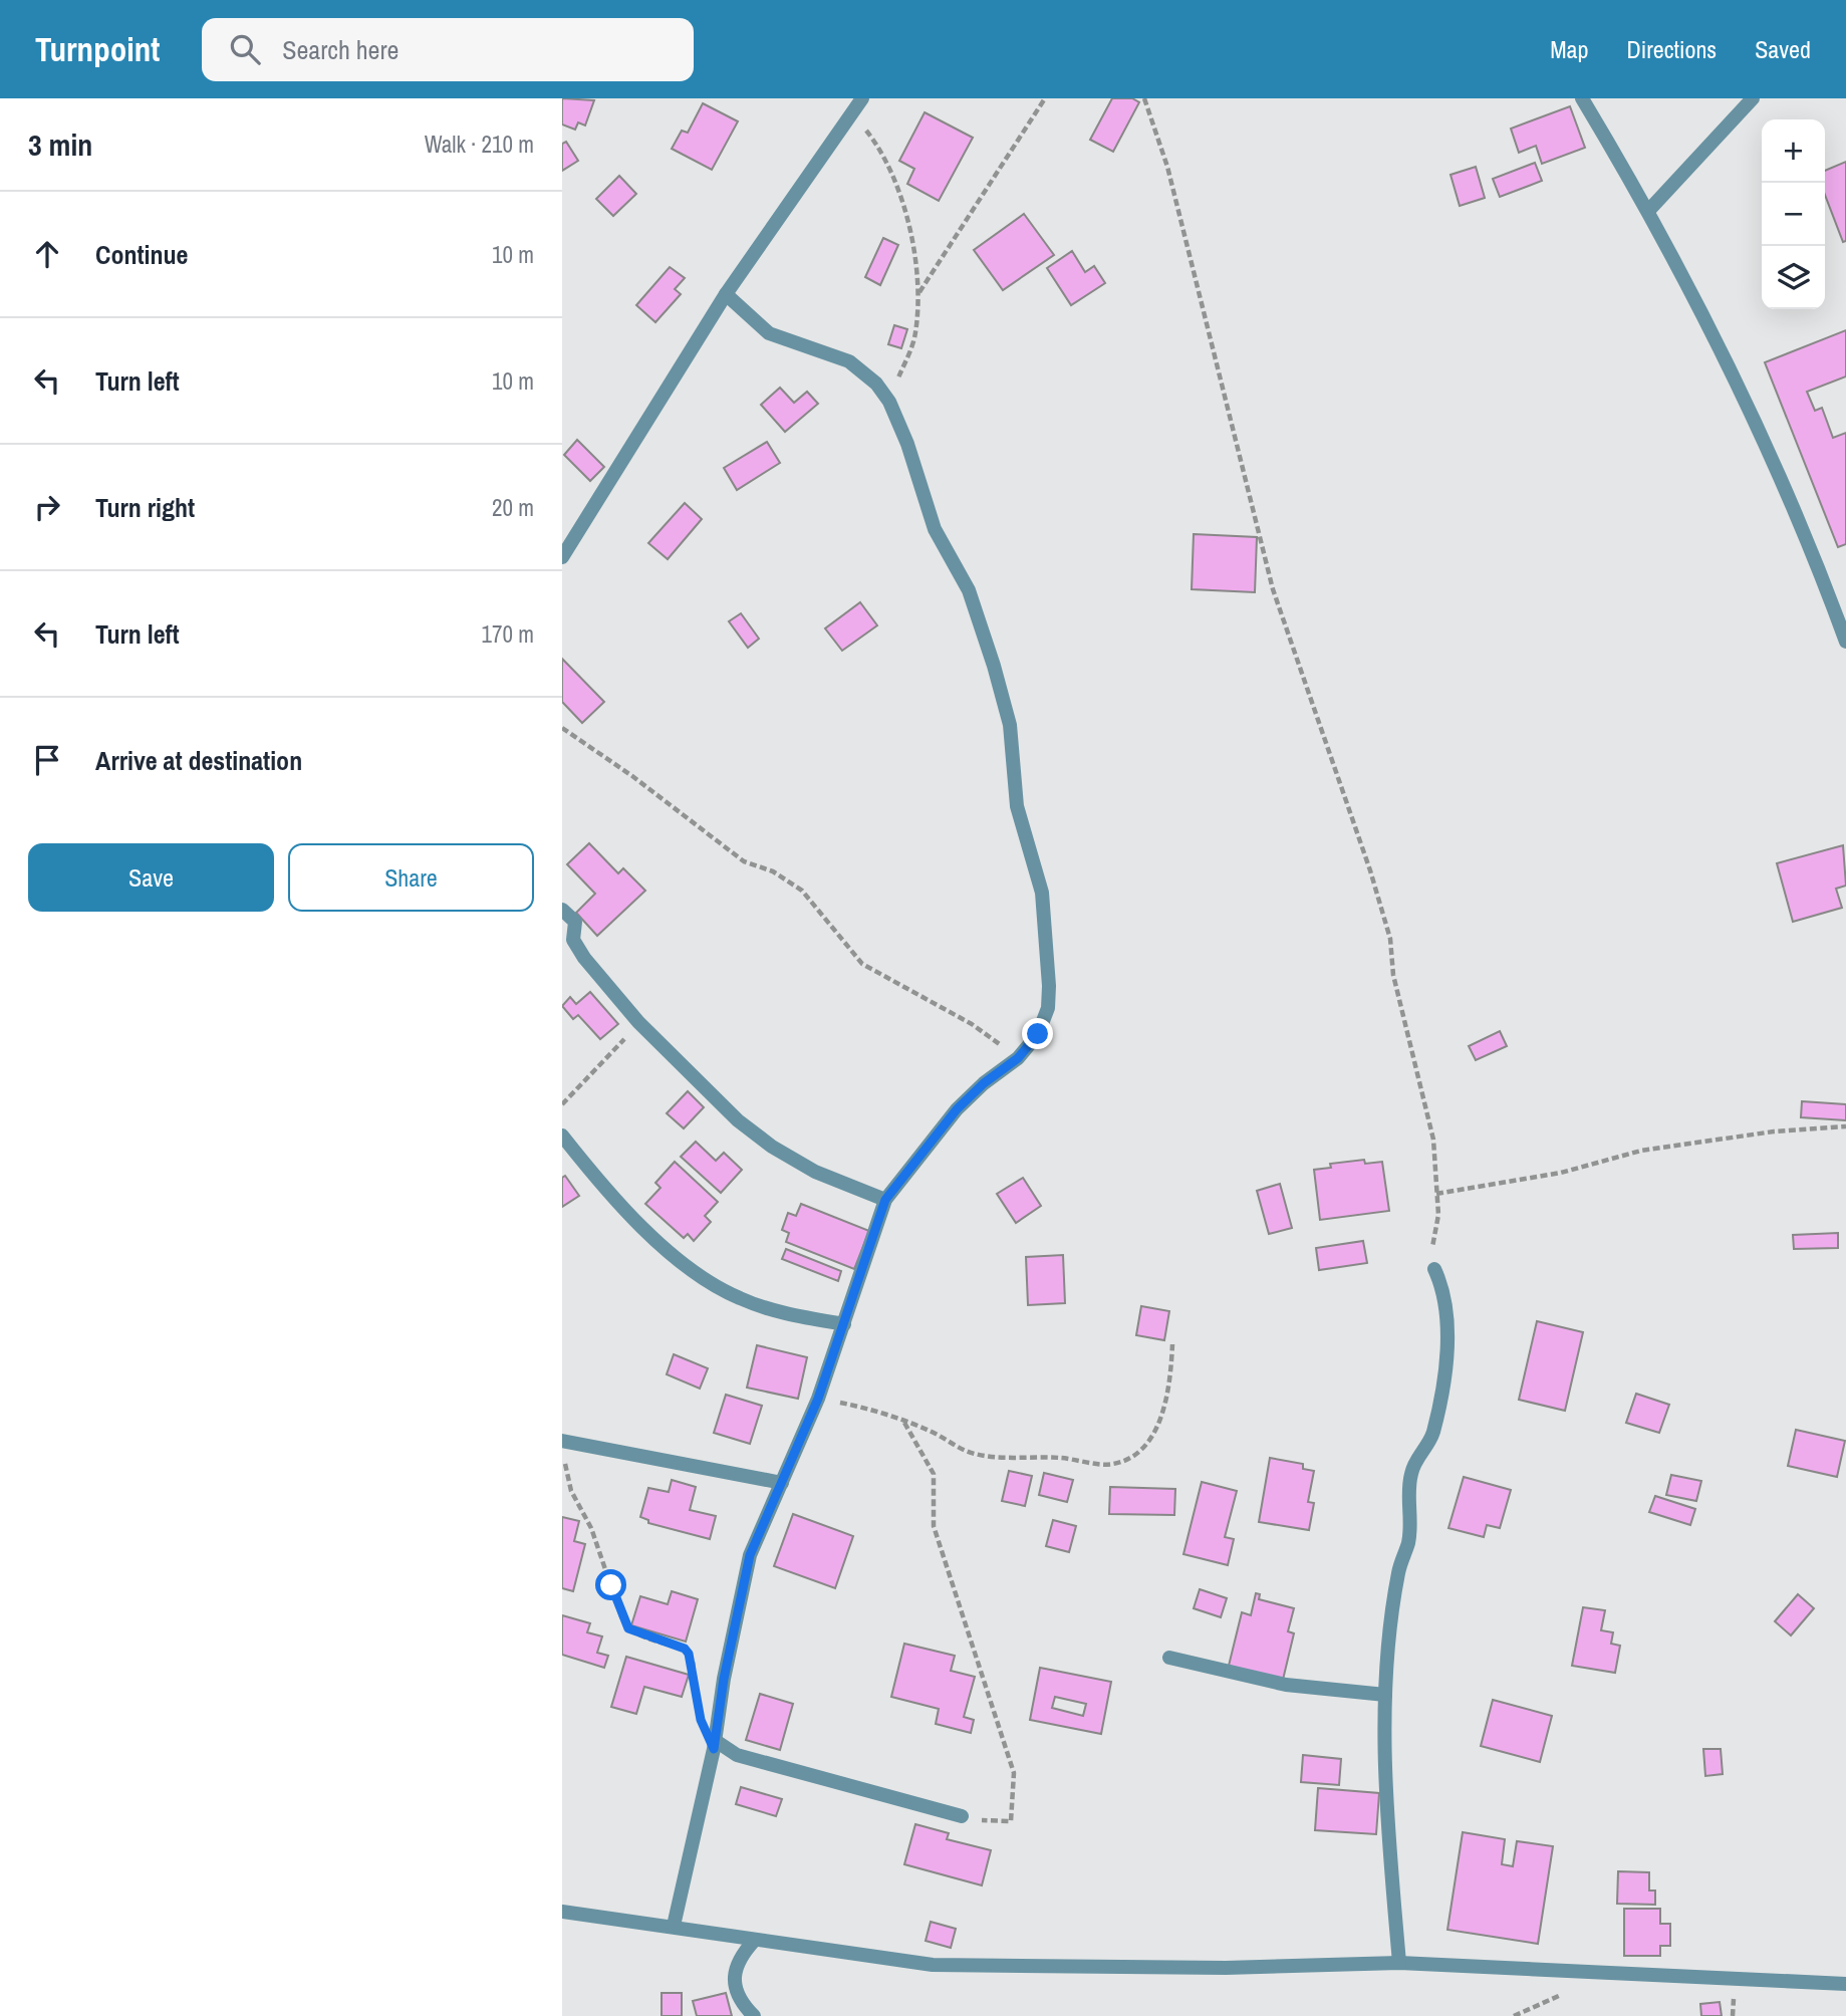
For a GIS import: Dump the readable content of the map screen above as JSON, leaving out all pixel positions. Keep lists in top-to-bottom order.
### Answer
{
  "page": {
    "header": "Turnpoint",
    "search": "Search here",
    "nav": ["Map", "Directions", "Saved"],
    "heading": ["3 min", "Walk · 210 m"],
    "map_buttons": ["+", "−"],
    "list": [
      ["Continue", "10 m"],
      ["Turn left", "10 m"],
      ["Turn right", "20 m"],
      ["Turn left", "170 m"],
      "Arrive at destination"
    ],
    "buttons": ["Save", "Share"]
  }
}
